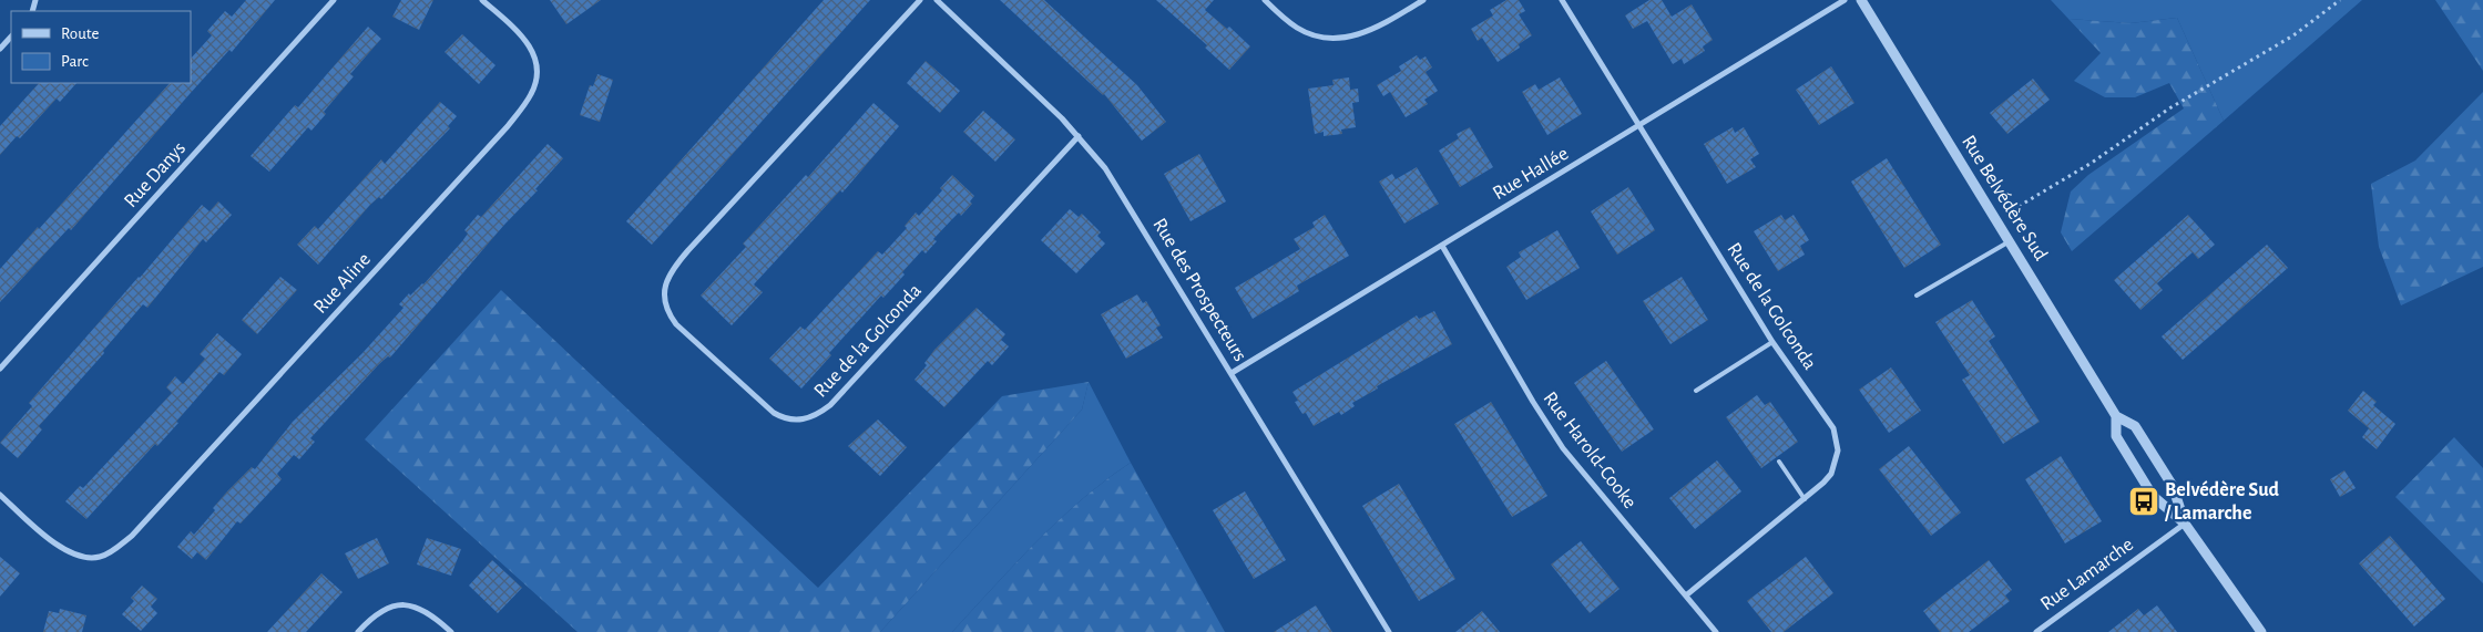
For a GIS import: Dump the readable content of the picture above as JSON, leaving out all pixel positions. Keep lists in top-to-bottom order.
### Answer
{
  "streets": {
    "street": [
      "Rue Hallée",
      "Rue Danys",
      "Rue Belvédère Sud",
      "Rue Aline",
      "Rue des Prospecteurs",
      "Rue de la Golconda",
      "Rue Harold-Cooke",
      "Rue Lamarche"
    ]
  },
  "crossings": [
    ["Rue Hallée", "Rue des Prospecteurs"],
    ["Rue Hallée", "Rue de la Golconda"],
    ["Rue Hallée", "Rue Harold-Cooke"],
    ["Rue Belvédère Sud", "Rue Lamarche"],
    ["Rue des Prospecteurs", "Rue de la Golconda"],
    ["Rue de la Golconda", "Rue Harold-Cooke"]
  ],
  "places": {
    "bus stop": ["Belvédère Sud / Lamarche"]
  },
  "legend": ["Route", "Parc"]
}
